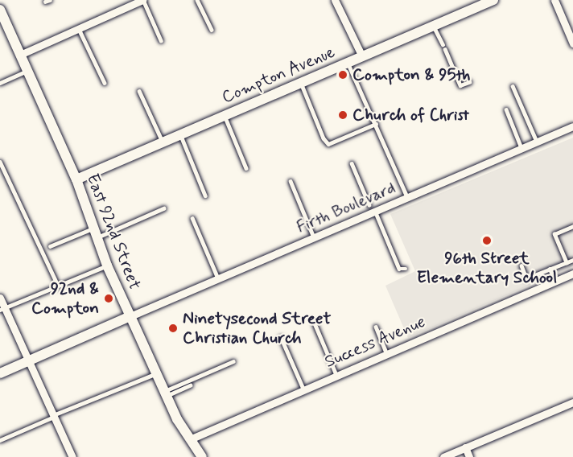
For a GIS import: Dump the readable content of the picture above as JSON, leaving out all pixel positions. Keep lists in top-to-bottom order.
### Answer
{
  "streets": {
    "main road": ["Compton Avenue", "East 92nd Street"],
    "street": ["Firth Boulevard", "Success Avenue"]
  },
  "crossings": [
    ["Compton Avenue", "East 92nd Street"],
    ["Firth Boulevard", "East 92nd Street"],
    ["East 92nd Street", "Success Avenue"]
  ],
  "places": [
    "Compton & 95th",
    "Church of Christ",
    "96th Street Elementary School",
    "92nd & Compton",
    "Ninetysecond Street Christian Church"
  ]
}
